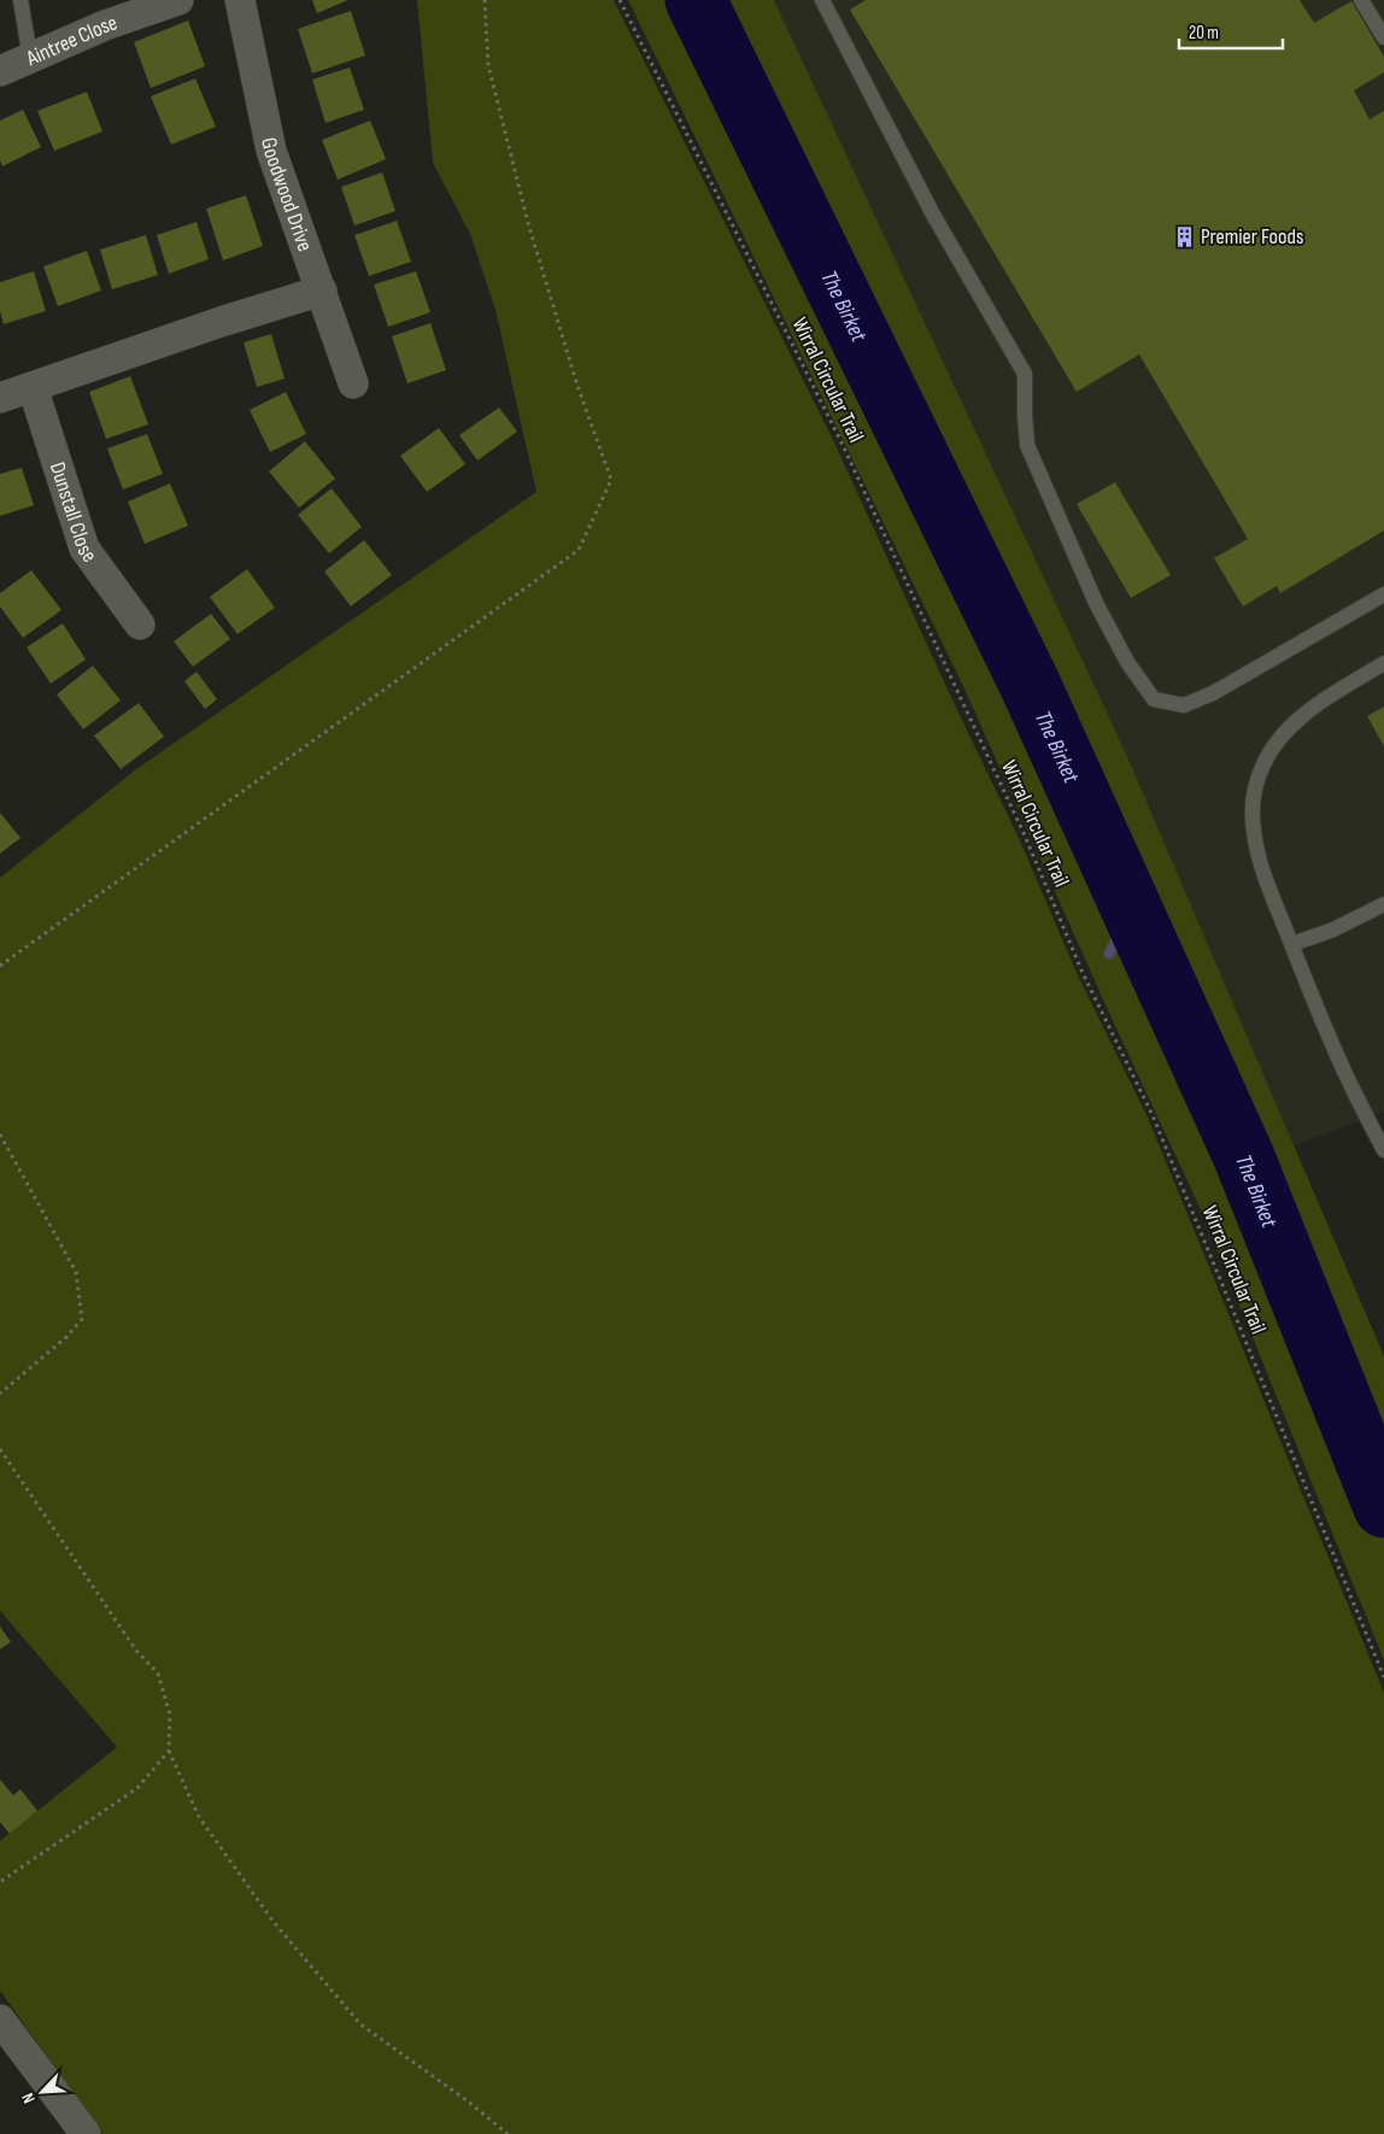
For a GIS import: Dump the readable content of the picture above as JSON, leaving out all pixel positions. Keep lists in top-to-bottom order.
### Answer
{
  "streets": {
    "street": ["Aintree Close", "Goodwood Drive", "Dunstall Close"],
    "path": ["Wirral Circular Trail"]
  },
  "water": ["The Birket"],
  "places": {
    "building": ["Premier Foods"]
  },
  "scale_bar": "20 m",
  "north": "bottom left"
}
